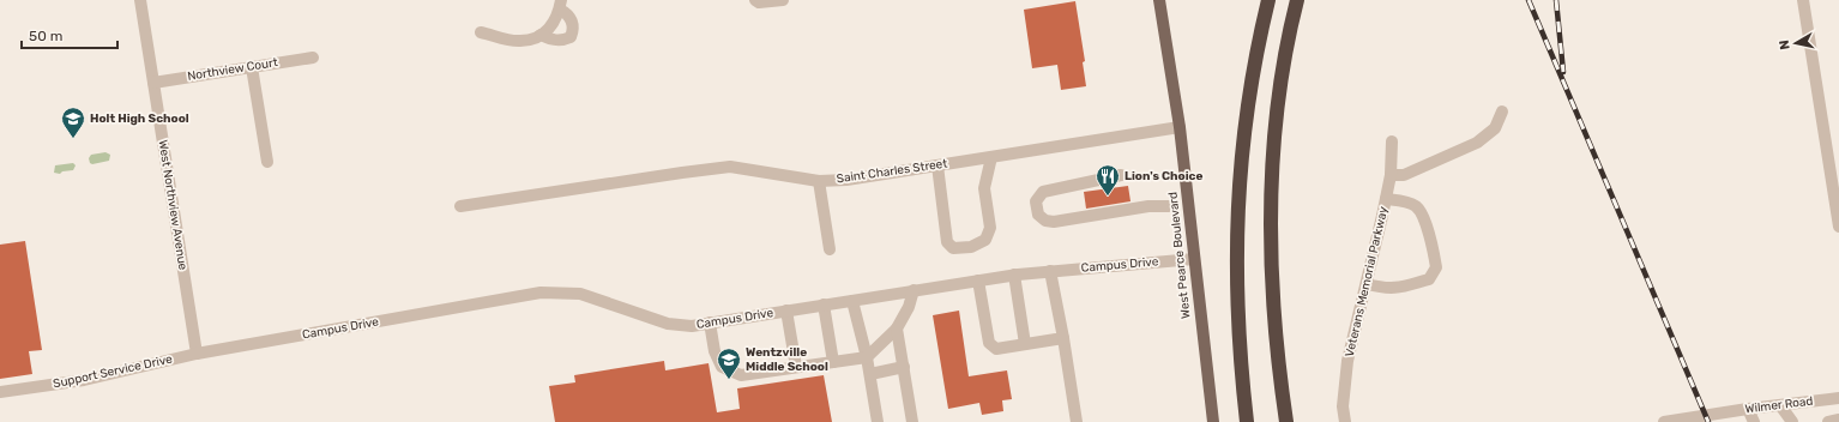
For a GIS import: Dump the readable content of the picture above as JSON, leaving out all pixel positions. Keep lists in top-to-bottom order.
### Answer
{
  "streets": {
    "main road": ["West Pearce Boulevard"],
    "street": [
      "Northview Court",
      "Saint Charles Street",
      "West Northview Avenue",
      "Campus Drive",
      "Veterans Memorial Parkway",
      "Support Service Drive",
      "Wilmer Road"
    ]
  },
  "crossings": [
    ["Northview Court", "West Northview Avenue"],
    ["Saint Charles Street", "West Pearce Boulevard"],
    ["West Northview Avenue", "Campus Drive"],
    ["West Northview Avenue", "Support Service Drive"],
    ["West Pearce Boulevard", "Campus Drive"],
    ["Campus Drive", "Support Service Drive"]
  ],
  "places": {
    "school or university": ["Holt High School", "Wentzville Middle School"],
    "restaurant": ["Lion's Choice"]
  },
  "scale_bar": "50 m",
  "north": "left"
}
